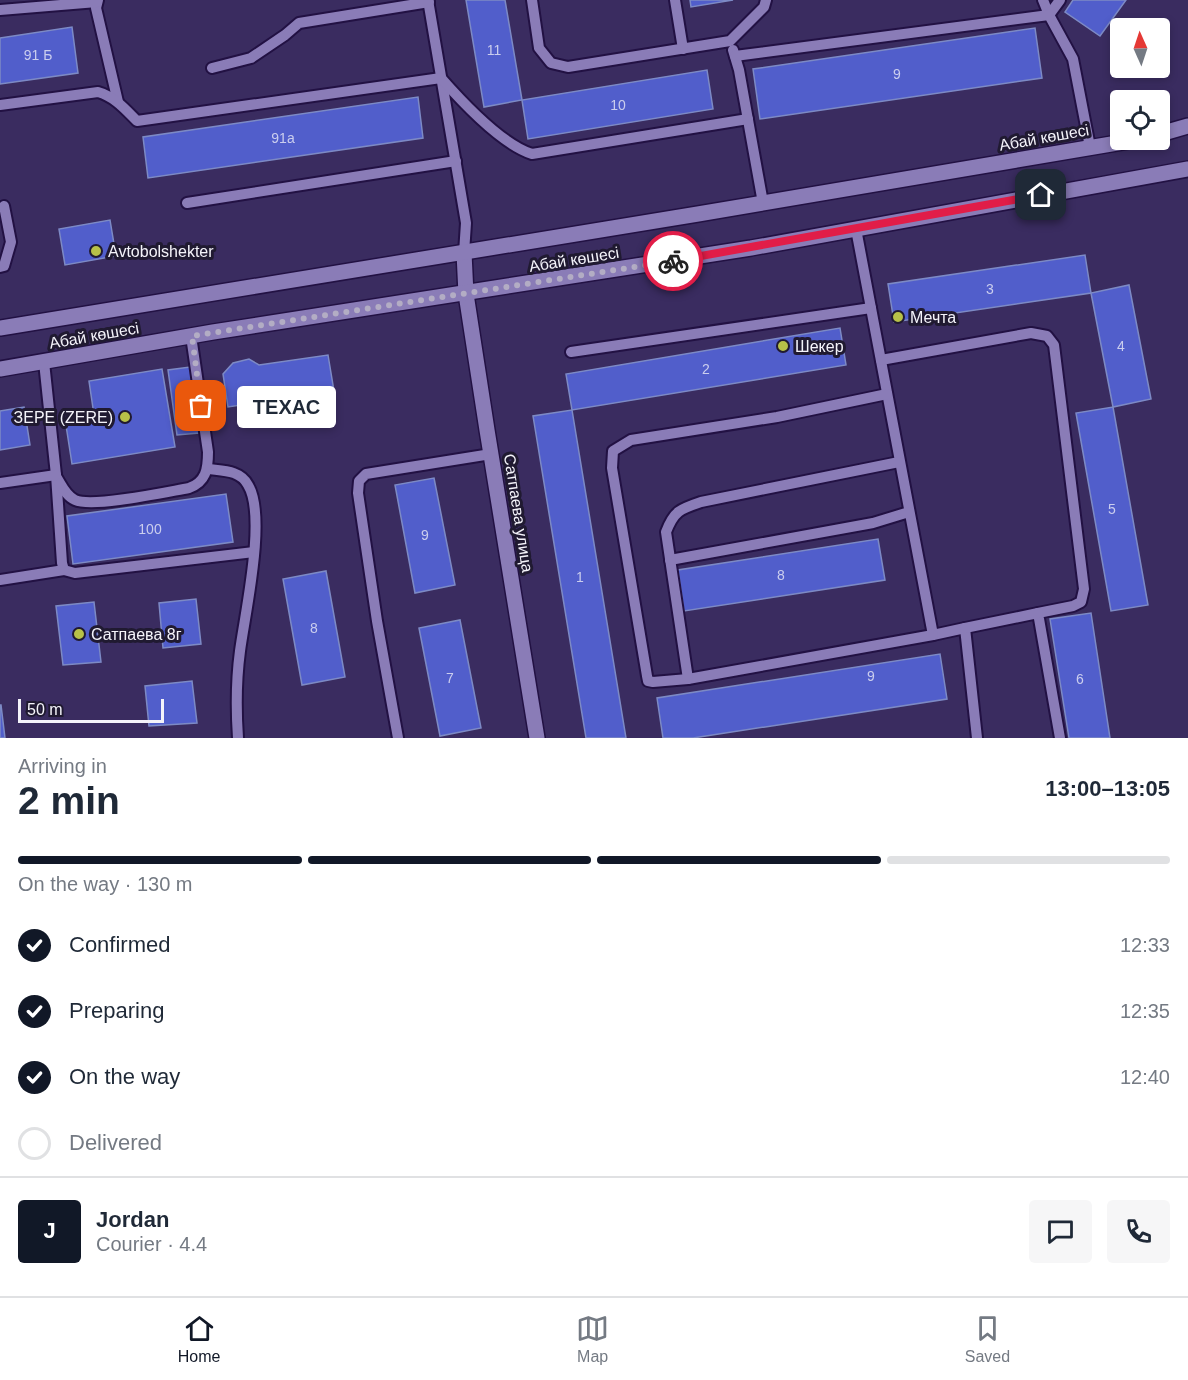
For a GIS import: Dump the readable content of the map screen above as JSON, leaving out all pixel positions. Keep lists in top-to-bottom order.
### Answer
{
  "streets": {
    "street": ["Абай көшесі", "Сатпаева улица"]
  },
  "crossings": [
    ["Абай көшесі", "Сатпаева улица"]
  ],
  "places": [
    "Avtobolshekter",
    "Мечта",
    "Шекер",
    "ТЕХАС",
    "ЗЕРЕ (ZERE)",
    "Сатпаева 8г"
  ],
  "house_numbers": [
    "11",
    "91 Б",
    "9",
    "10",
    "91а",
    "3",
    "4",
    "2",
    "5",
    "100",
    "9",
    "8",
    "1",
    "8",
    "9",
    "7",
    "6"
  ],
  "scale_bar": "50 m",
  "north": "top",
  "page": {
    "bubble": "ТЕХАС",
    "scale": "50 m",
    "heading": ["2 min", "Arriving in", "13:00–13:05"],
    "panel": ["Jordan", "Courier · 4.4"],
    "bar": "On the way · 130 m",
    "list": [
      ["Confirmed", "12:33"],
      ["Preparing", "12:35"],
      ["On the way", "12:40"],
      "Delivered"
    ],
    "round": "J",
    "tabs": ["Home", "Map", "Saved"]
  }
}
